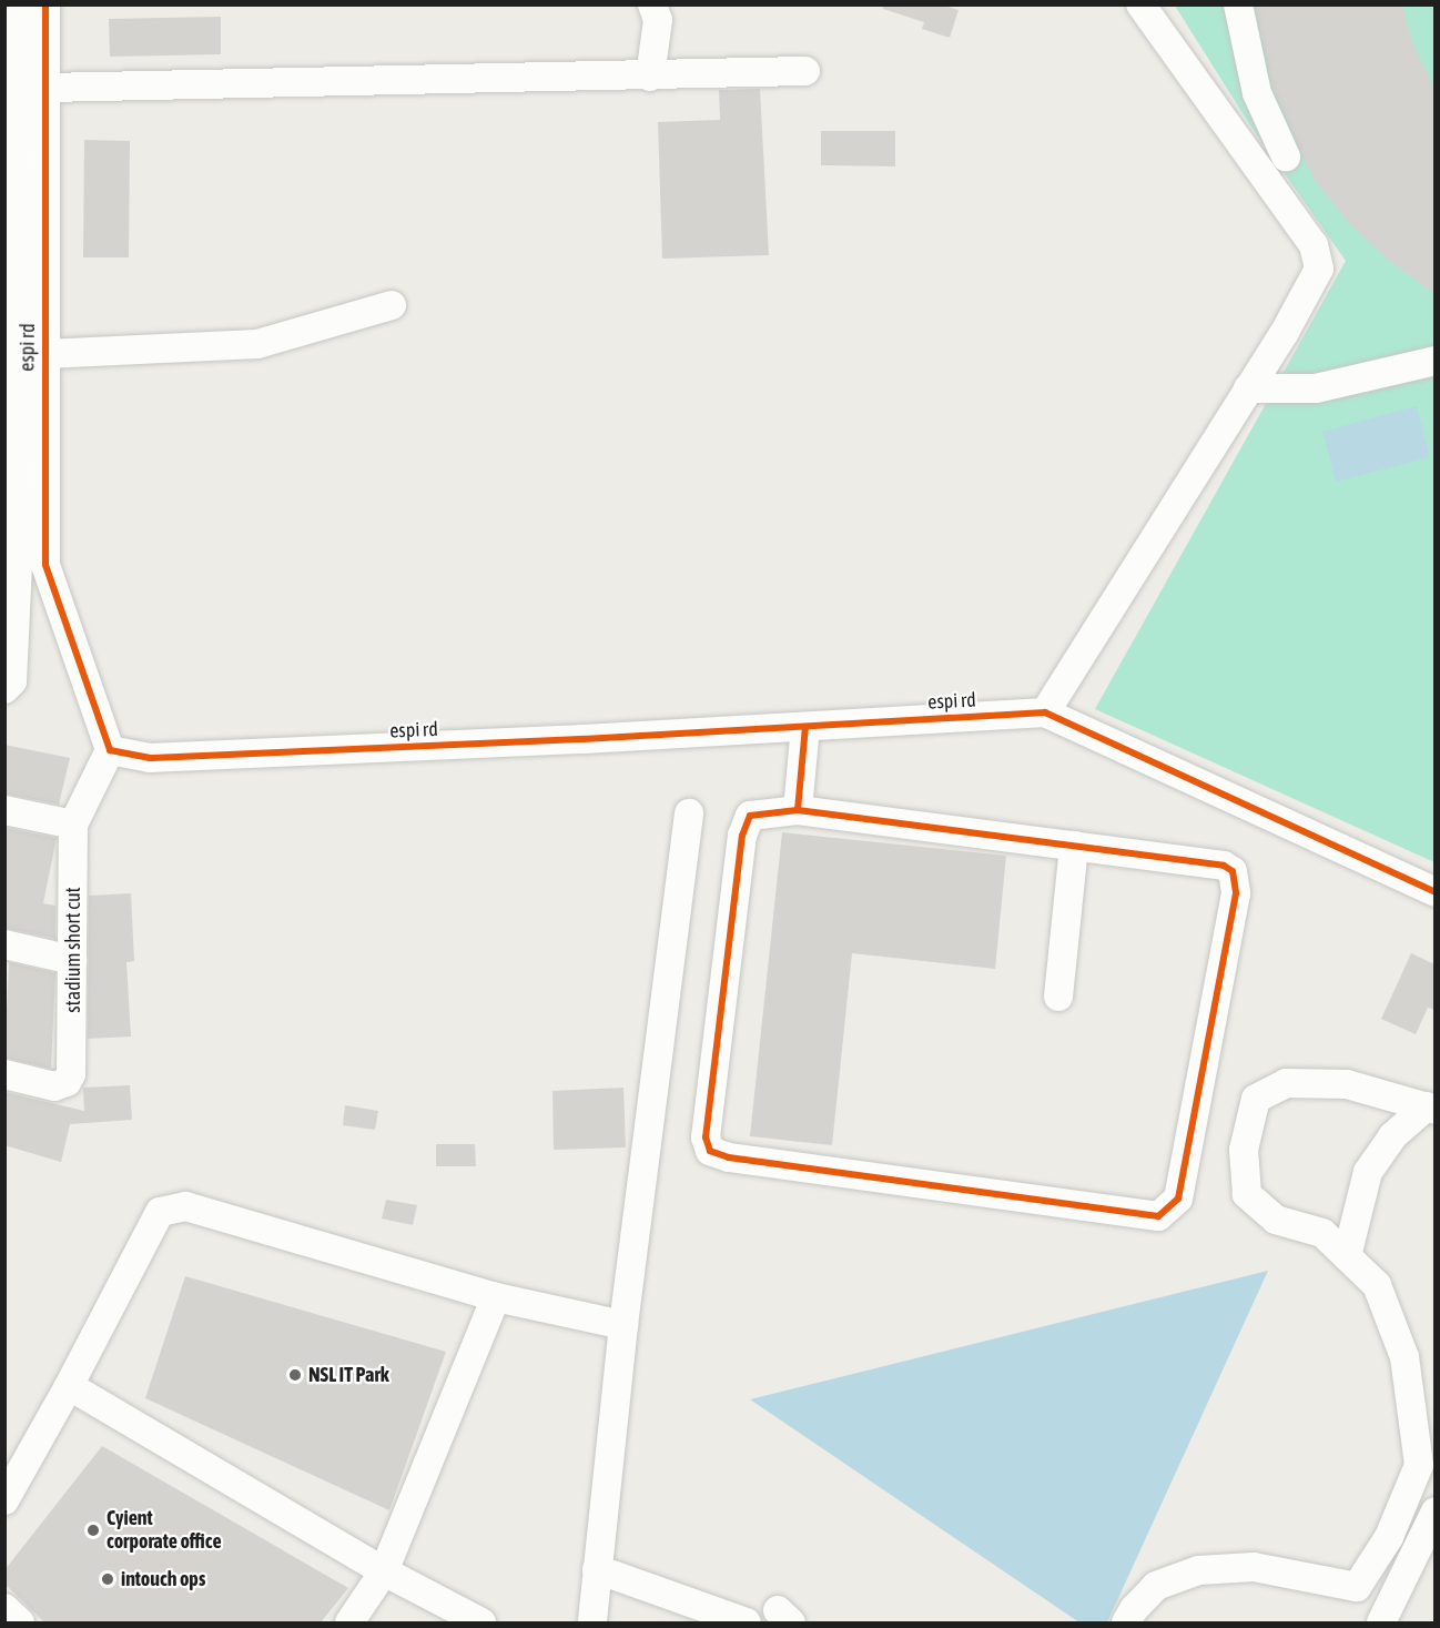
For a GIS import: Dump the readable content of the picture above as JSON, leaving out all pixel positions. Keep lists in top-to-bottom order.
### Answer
{
  "streets": {
    "street": ["espi rd", "stadium short cut"]
  },
  "crossings": [
    ["espi rd", "stadium short cut"]
  ],
  "places": ["NSL IT Park", "Cyient corporate office", "intouch ops"]
}
